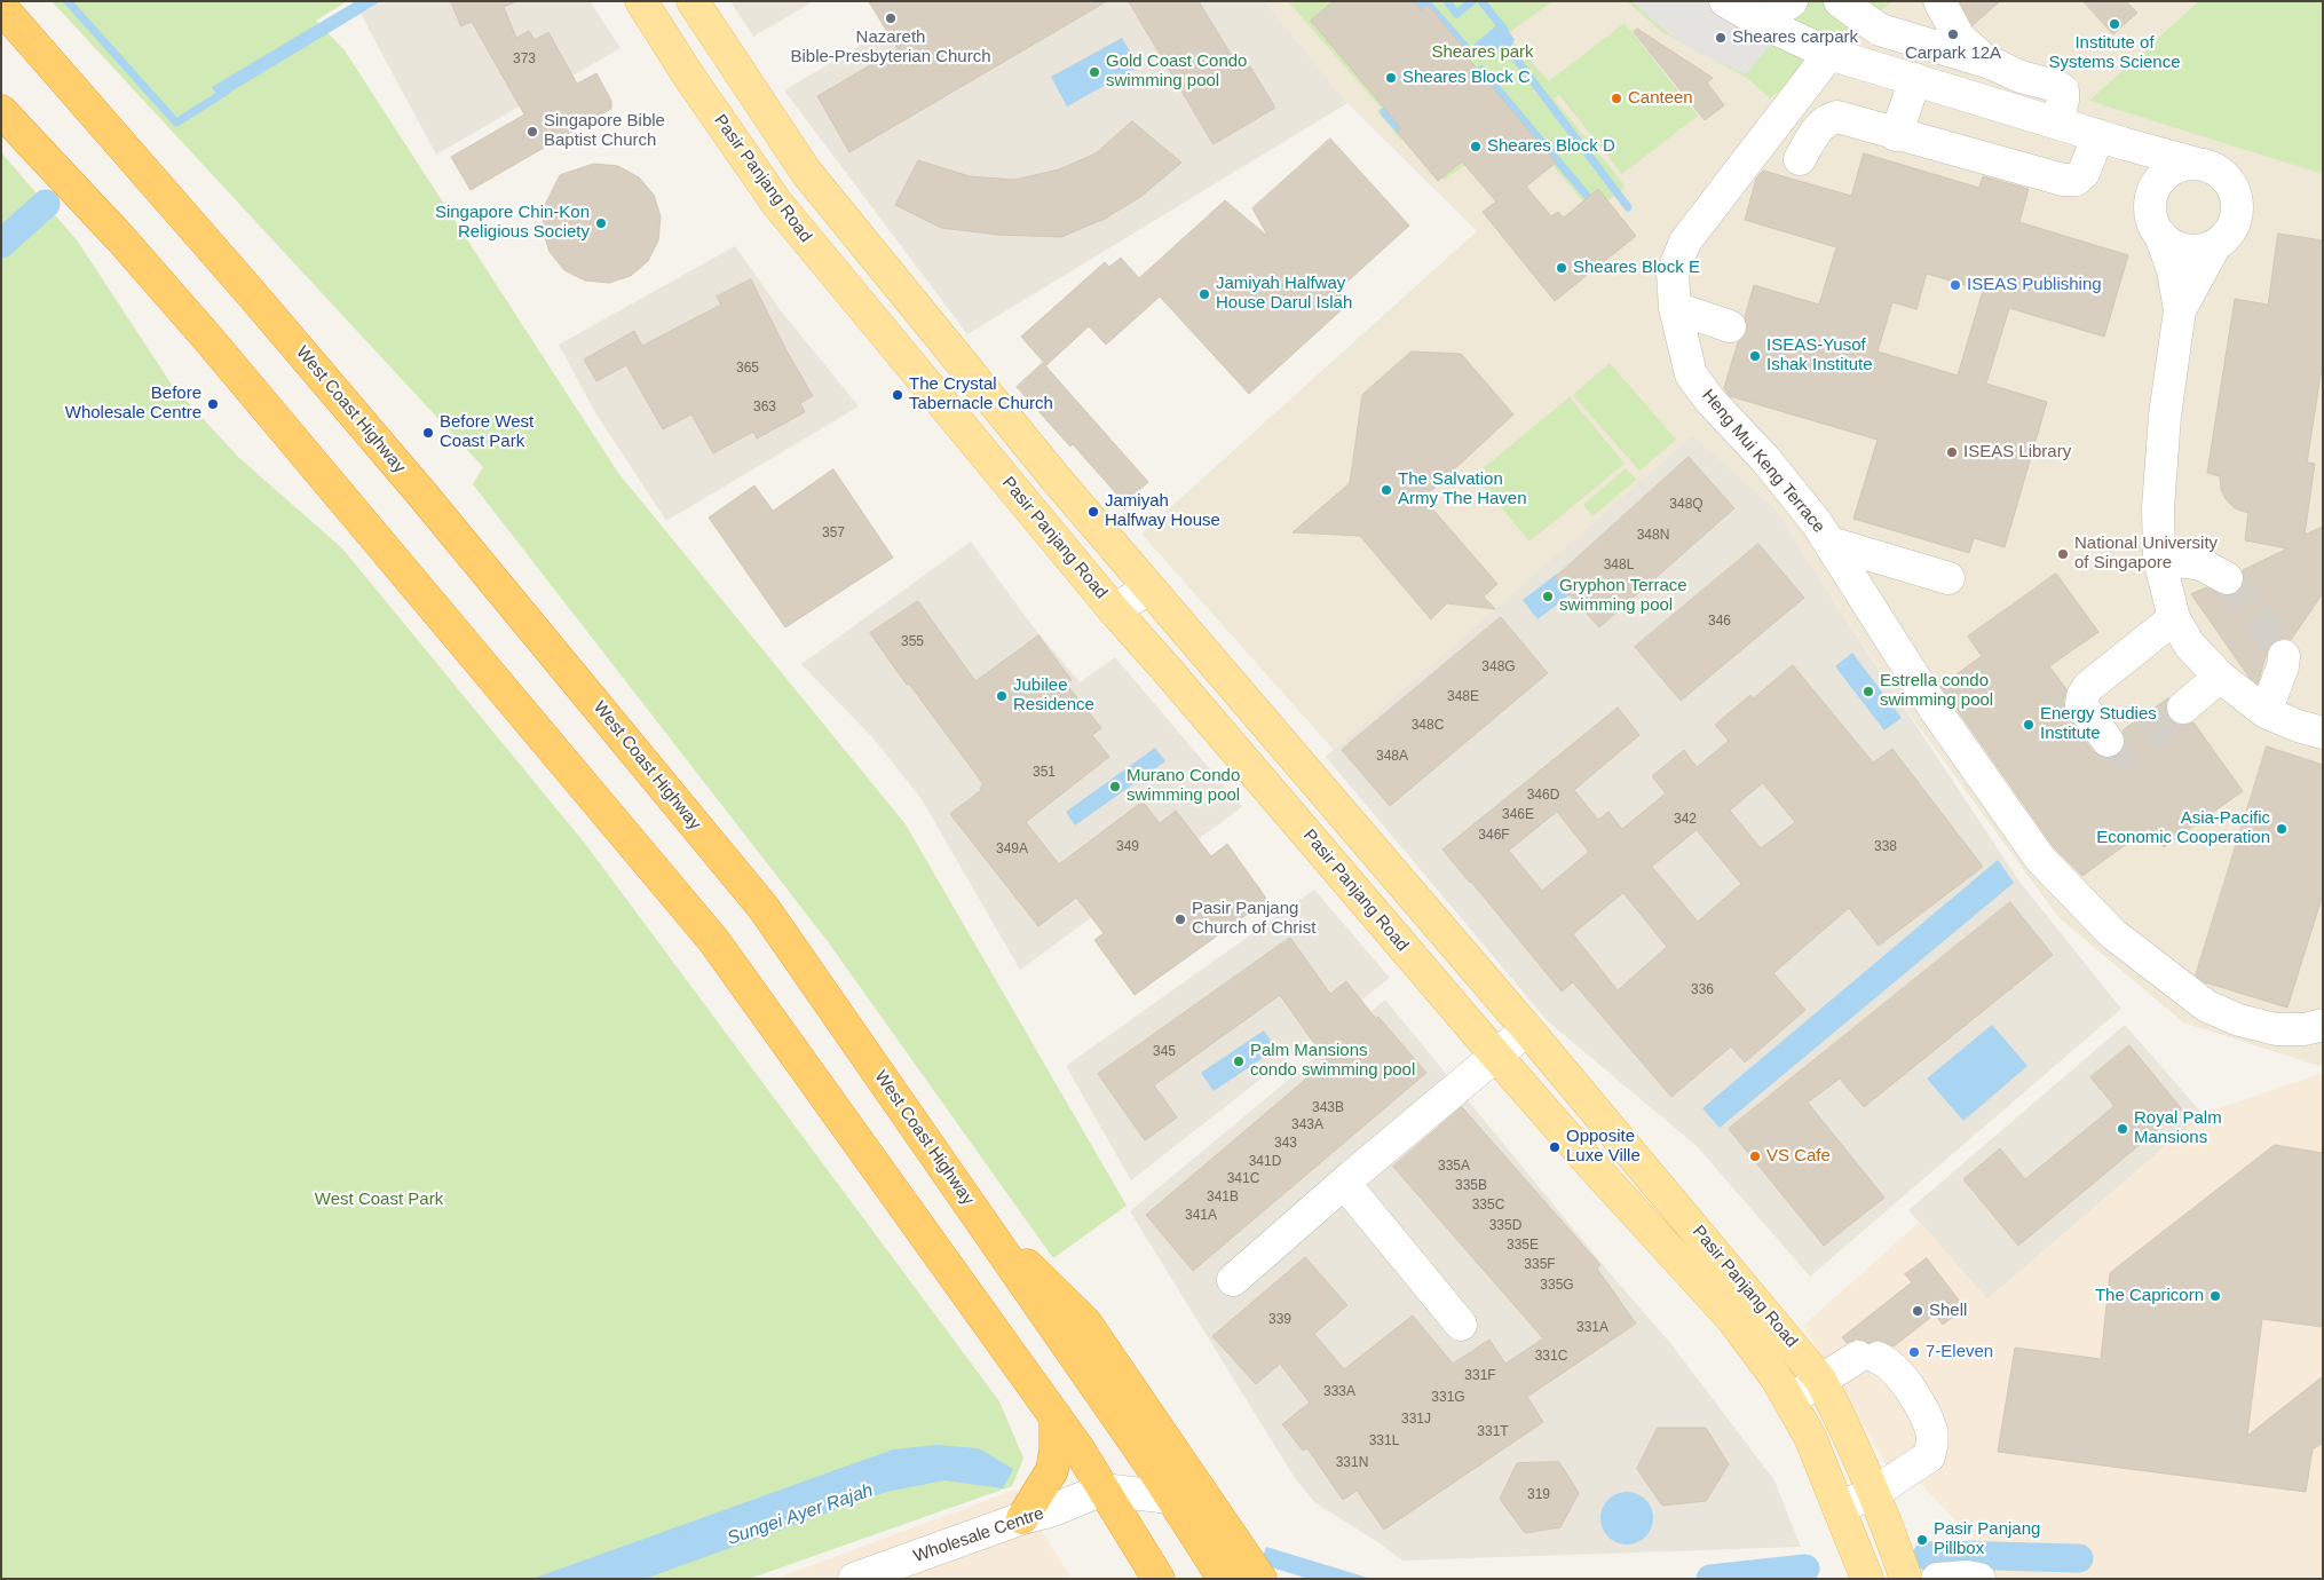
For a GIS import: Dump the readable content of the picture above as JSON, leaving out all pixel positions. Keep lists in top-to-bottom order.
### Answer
{
  "streets": {
    "highway": ["West Coast Highway"],
    "main road": ["Pasir Panjang Road"],
    "street": ["Heng Mui Keng Terrace", "Wholesale Centre"]
  },
  "water": ["Sungei Ayer Rajah"],
  "parks": ["Sheares park", "West Coast Park"],
  "places": [
    "Nazareth Bible-Presbyterian Church",
    "Institute of Systems Science",
    "Carpark 12A",
    "Sheares carpark",
    "Gold Coast Condo swimming pool",
    "Sheares Block C",
    "Canteen",
    "Singapore Bible Baptist Church",
    "Sheares Block D",
    "Singapore Chin-Kon Religious Society",
    "Sheares Block E",
    "ISEAS Publishing",
    "Jamiyah Halfway House Darul Islah",
    "ISEAS-Yusof Ishak Institute",
    "The Crystal Tabernacle Church",
    "Before Wholesale Centre",
    "Before West Coast Park",
    "ISEAS Library",
    "The Salvation Army The Haven",
    "Jamiyah Halfway House",
    "National University of Singapore",
    "Gryphon Terrace swimming pool",
    "Estrella condo swimming pool",
    "Jubilee Residence",
    "Energy Studies Institute",
    "Murano Condo swimming pool",
    "Asia-Pacific Economic Cooperation",
    "Pasir Panjang Church of Christ",
    "Palm Mansions condo swimming pool",
    "Royal Palm Mansions",
    "Opposite Luxe Ville",
    "VS Cafe",
    "The Capricorn",
    "Shell",
    "7-Eleven",
    "Pasir Panjang Pillbox"
  ],
  "house_numbers": [
    "373",
    "365",
    "363",
    "348Q",
    "357",
    "348N",
    "348L",
    "346",
    "355",
    "348G",
    "348E",
    "348C",
    "348A",
    "351",
    "346D",
    "346E",
    "342",
    "346F",
    "349",
    "338",
    "349A",
    "336",
    "345",
    "343B",
    "343A",
    "343",
    "341D",
    "335A",
    "341C",
    "335B",
    "341B",
    "335C",
    "341A",
    "335D",
    "335E",
    "335F",
    "335G",
    "339",
    "331A",
    "331C",
    "331F",
    "333A",
    "331G",
    "331J",
    "331T",
    "331L",
    "331N",
    "319"
  ]
}
